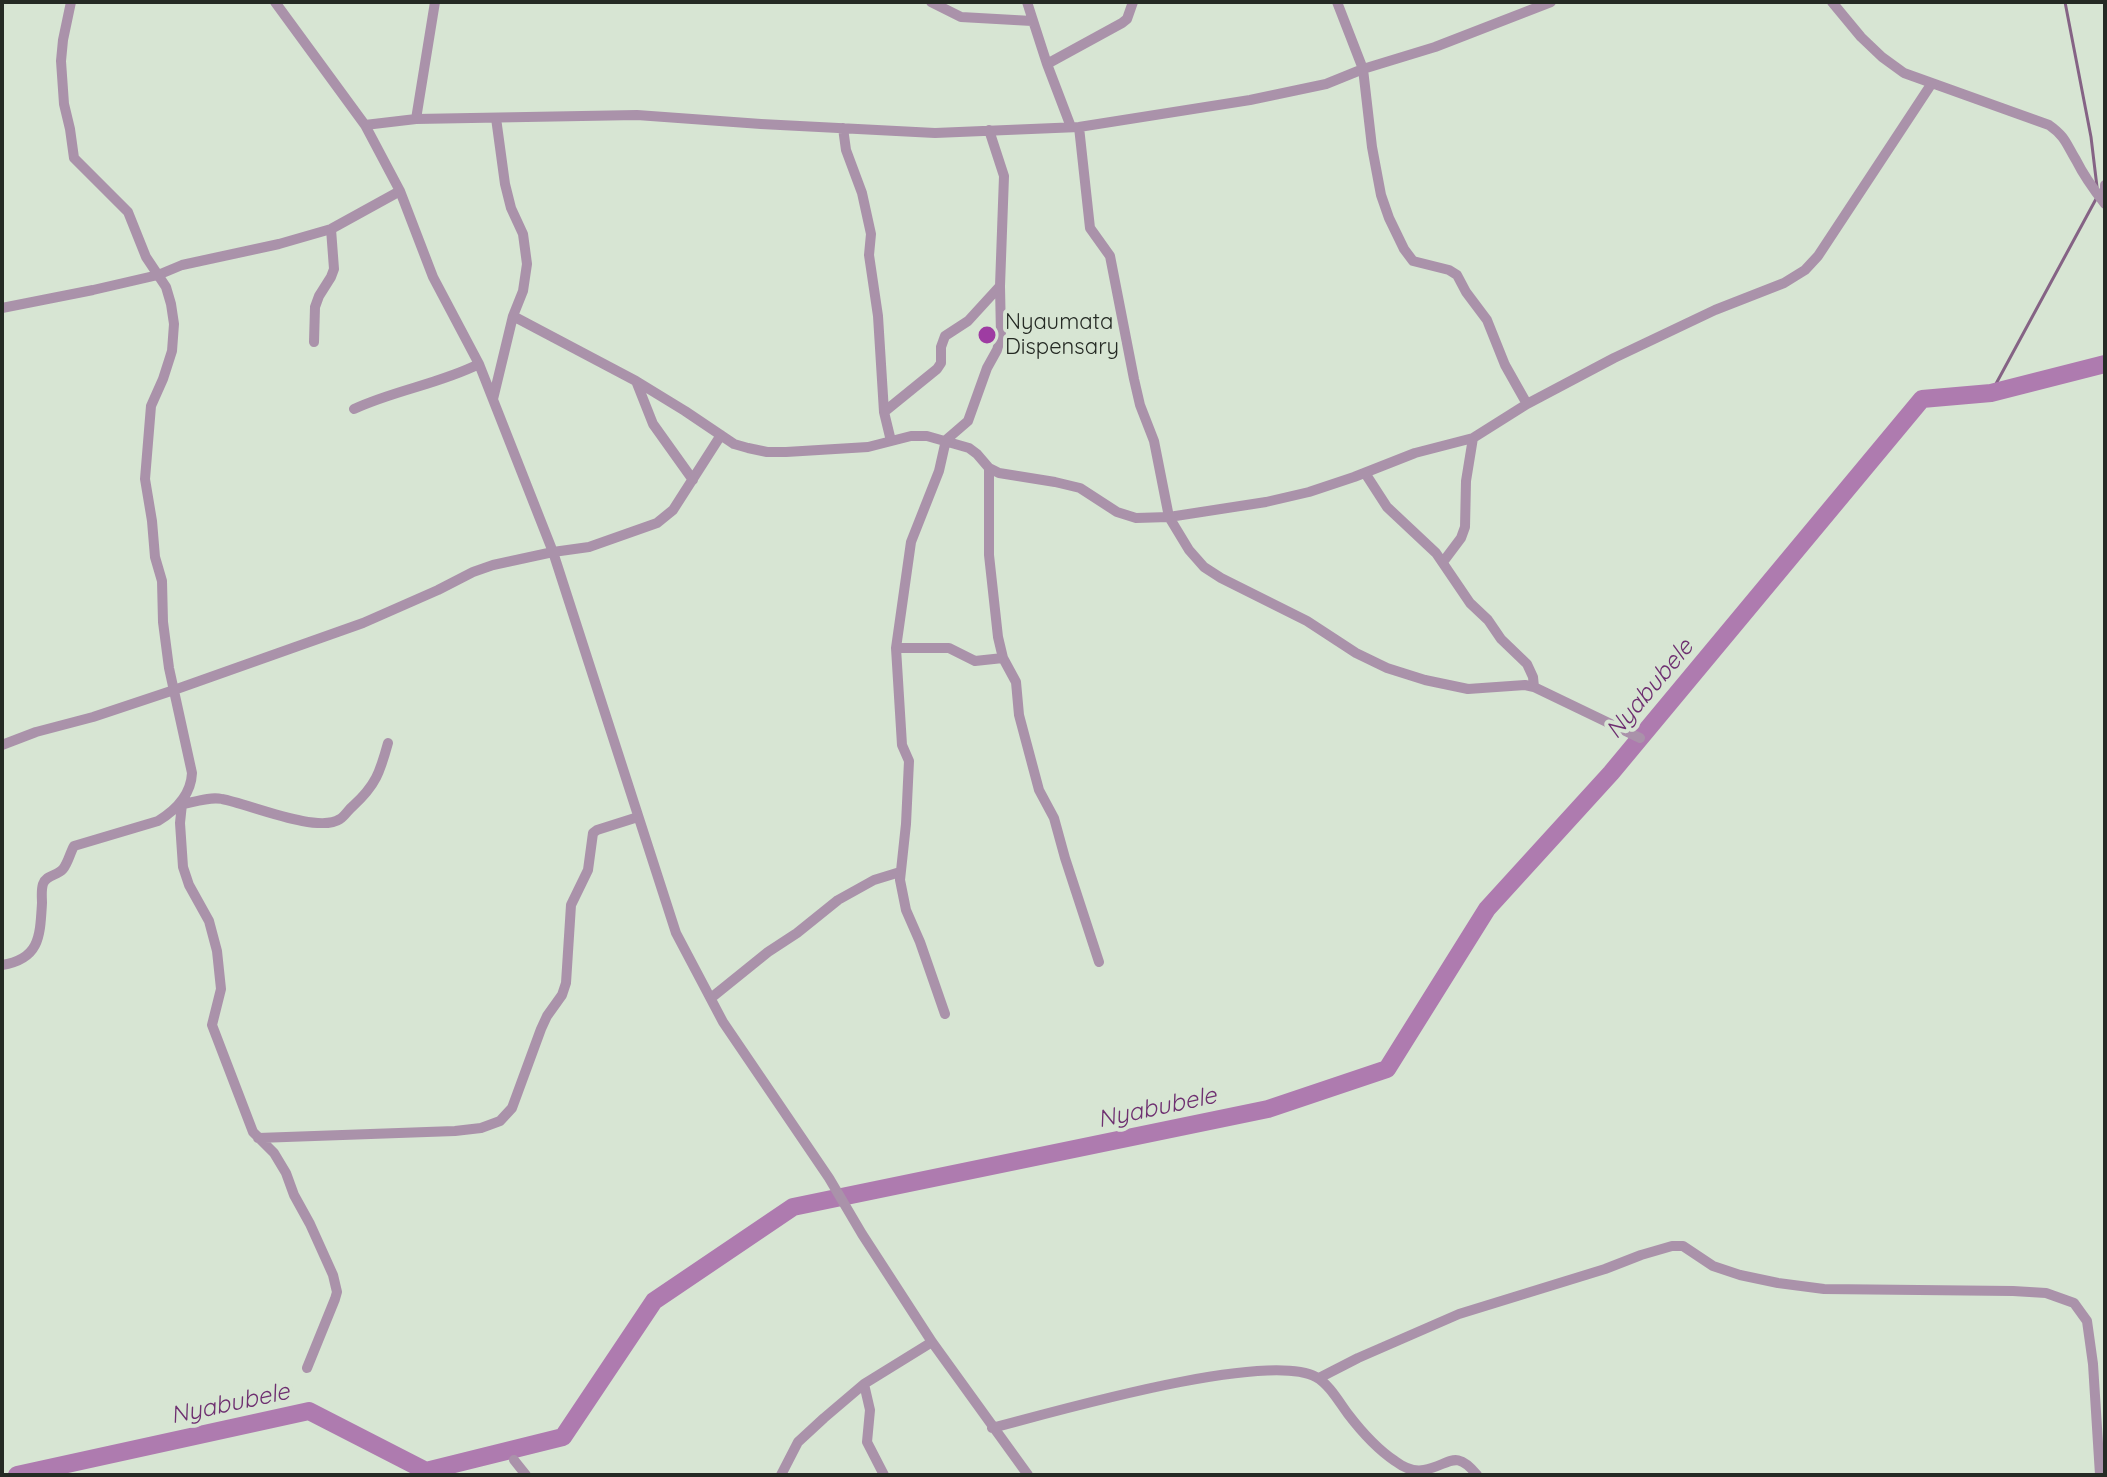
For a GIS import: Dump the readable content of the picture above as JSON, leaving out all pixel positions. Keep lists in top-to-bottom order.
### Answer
{
  "water": ["Nyabubele"],
  "places": ["Nyaumata Dispensary"]
}
